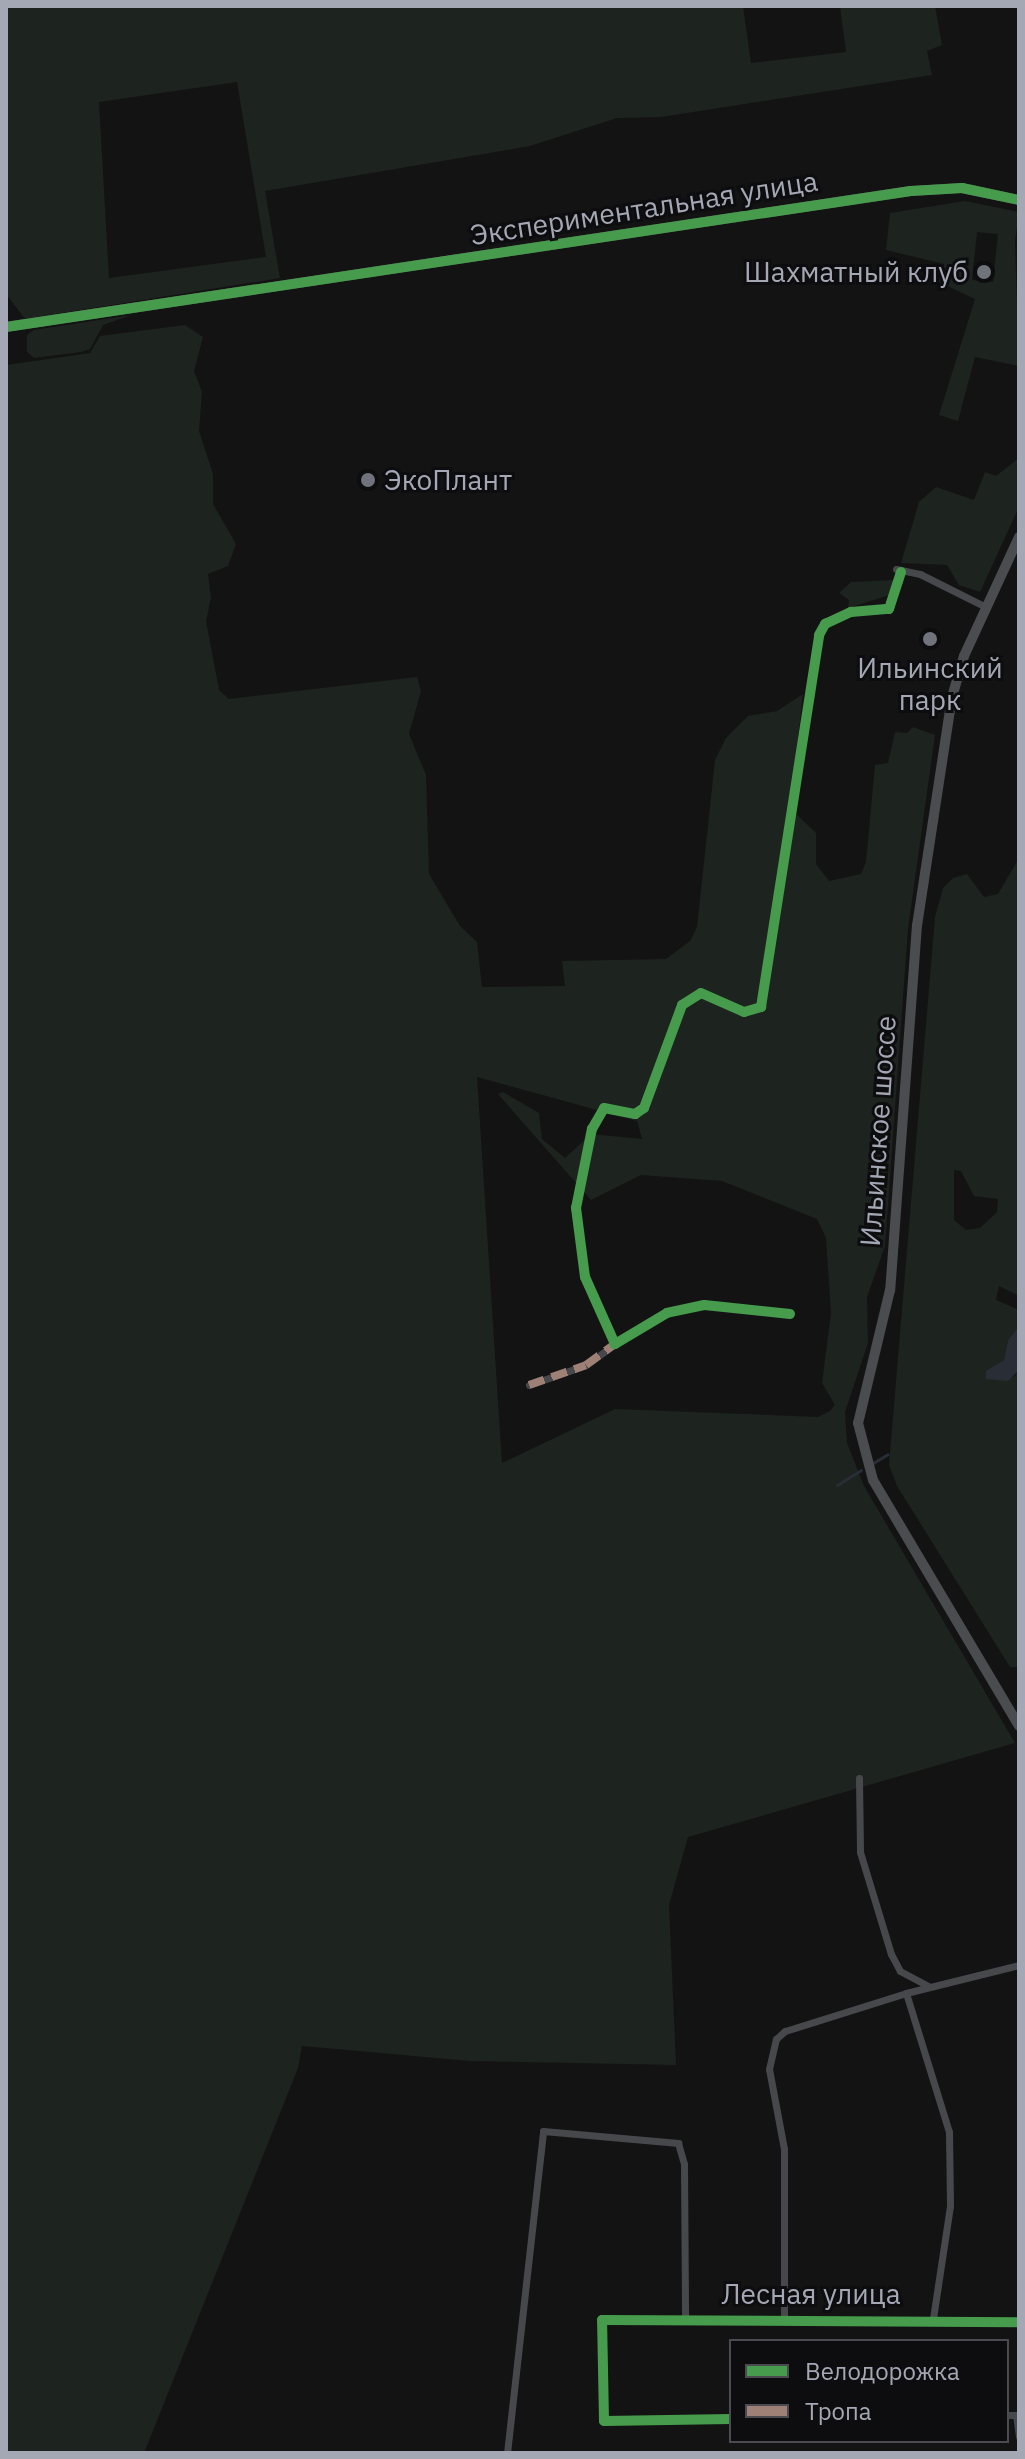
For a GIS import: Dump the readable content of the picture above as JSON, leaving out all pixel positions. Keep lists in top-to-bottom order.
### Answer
{
  "streets": {
    "main road": ["Экспериментальная улица", "Ильинское шоссе"],
    "street": ["Лесная улица"]
  },
  "places": ["Шахматный клуб", "ЭкоПлант", "Ильинский парк"],
  "legend": ["Велодорожка", "Тропа"]
}
